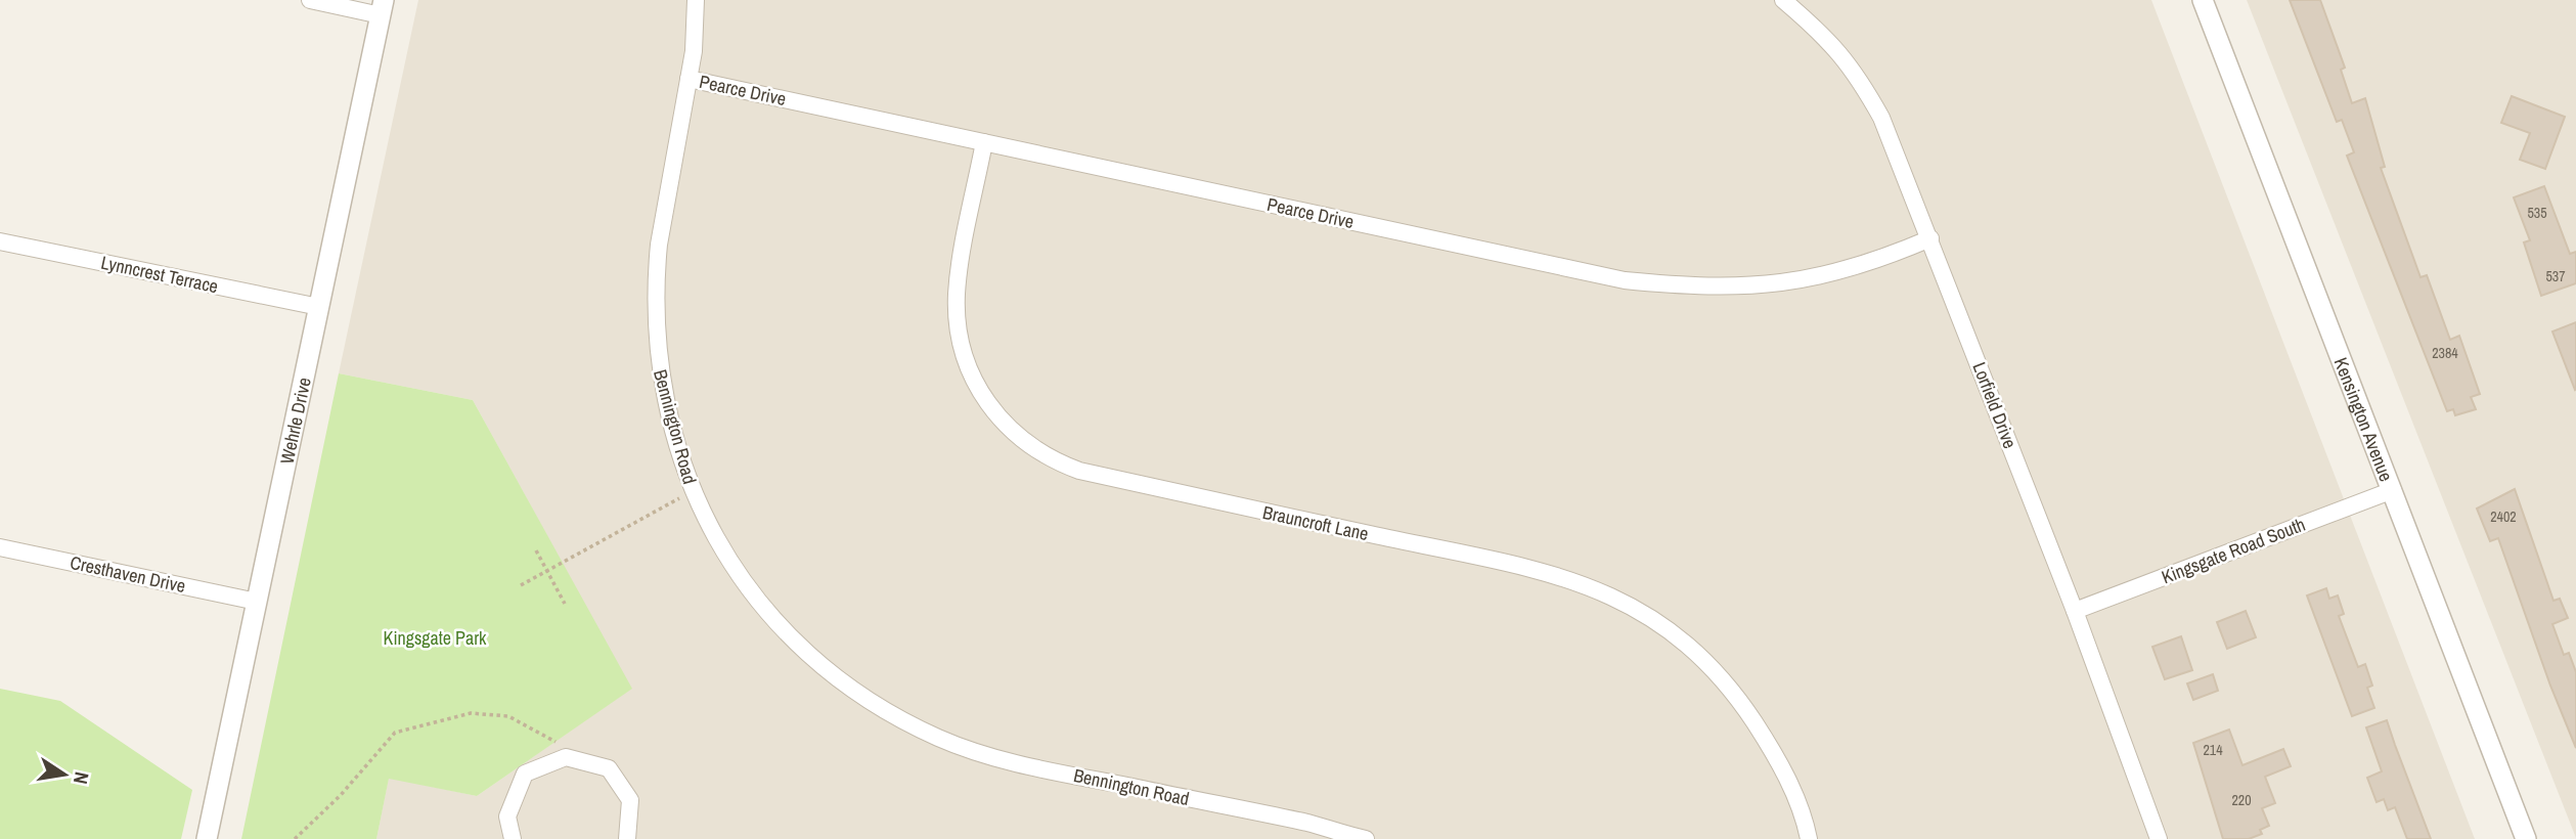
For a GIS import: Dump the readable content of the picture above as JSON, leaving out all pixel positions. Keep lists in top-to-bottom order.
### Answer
{
  "streets": {
    "street": [
      "Pearce Drive",
      "Lynncrest Terrace",
      "Lorfield Drive",
      "Wehrle Drive",
      "Kensington Avenue",
      "Bennington Road",
      "Brauncroft Lane",
      "Kingsgate Road South",
      "Cresthaven Drive"
    ]
  },
  "crossings": [
    ["Pearce Drive", "Lorfield Drive"],
    ["Pearce Drive", "Bennington Road"],
    ["Pearce Drive", "Brauncroft Lane"],
    ["Lynncrest Terrace", "Wehrle Drive"],
    ["Lorfield Drive", "Kingsgate Road South"],
    ["Wehrle Drive", "Cresthaven Drive"],
    ["Kensington Avenue", "Kingsgate Road South"]
  ],
  "parks": ["Kingsgate Park"],
  "house_numbers": [
    "535",
    "537",
    "2384",
    "2402",
    "214",
    "220"
  ],
  "north": "right"
}
